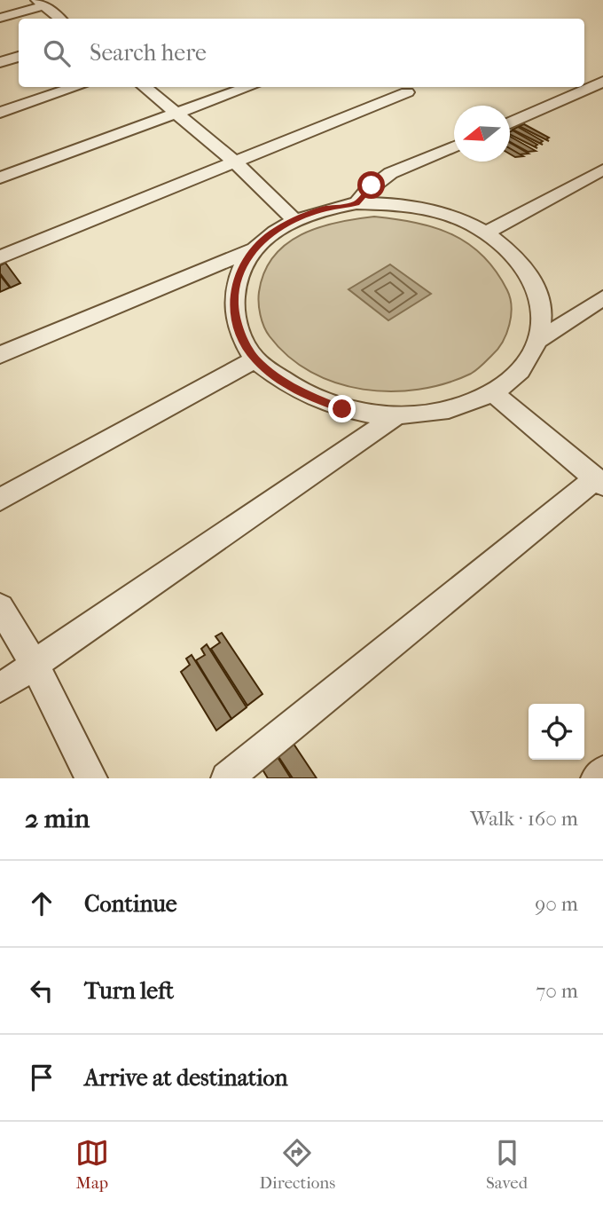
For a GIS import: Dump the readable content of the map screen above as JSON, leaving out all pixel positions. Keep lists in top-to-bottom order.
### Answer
{
  "north": "left",
  "page": {
    "search": "Search here",
    "heading": ["2 min", "Walk · 160 m"],
    "list": [
      ["Continue", "90 m"],
      ["Turn left", "70 m"],
      "Arrive at destination"
    ],
    "nav": ["Map", "Directions", "Saved"]
  }
}
